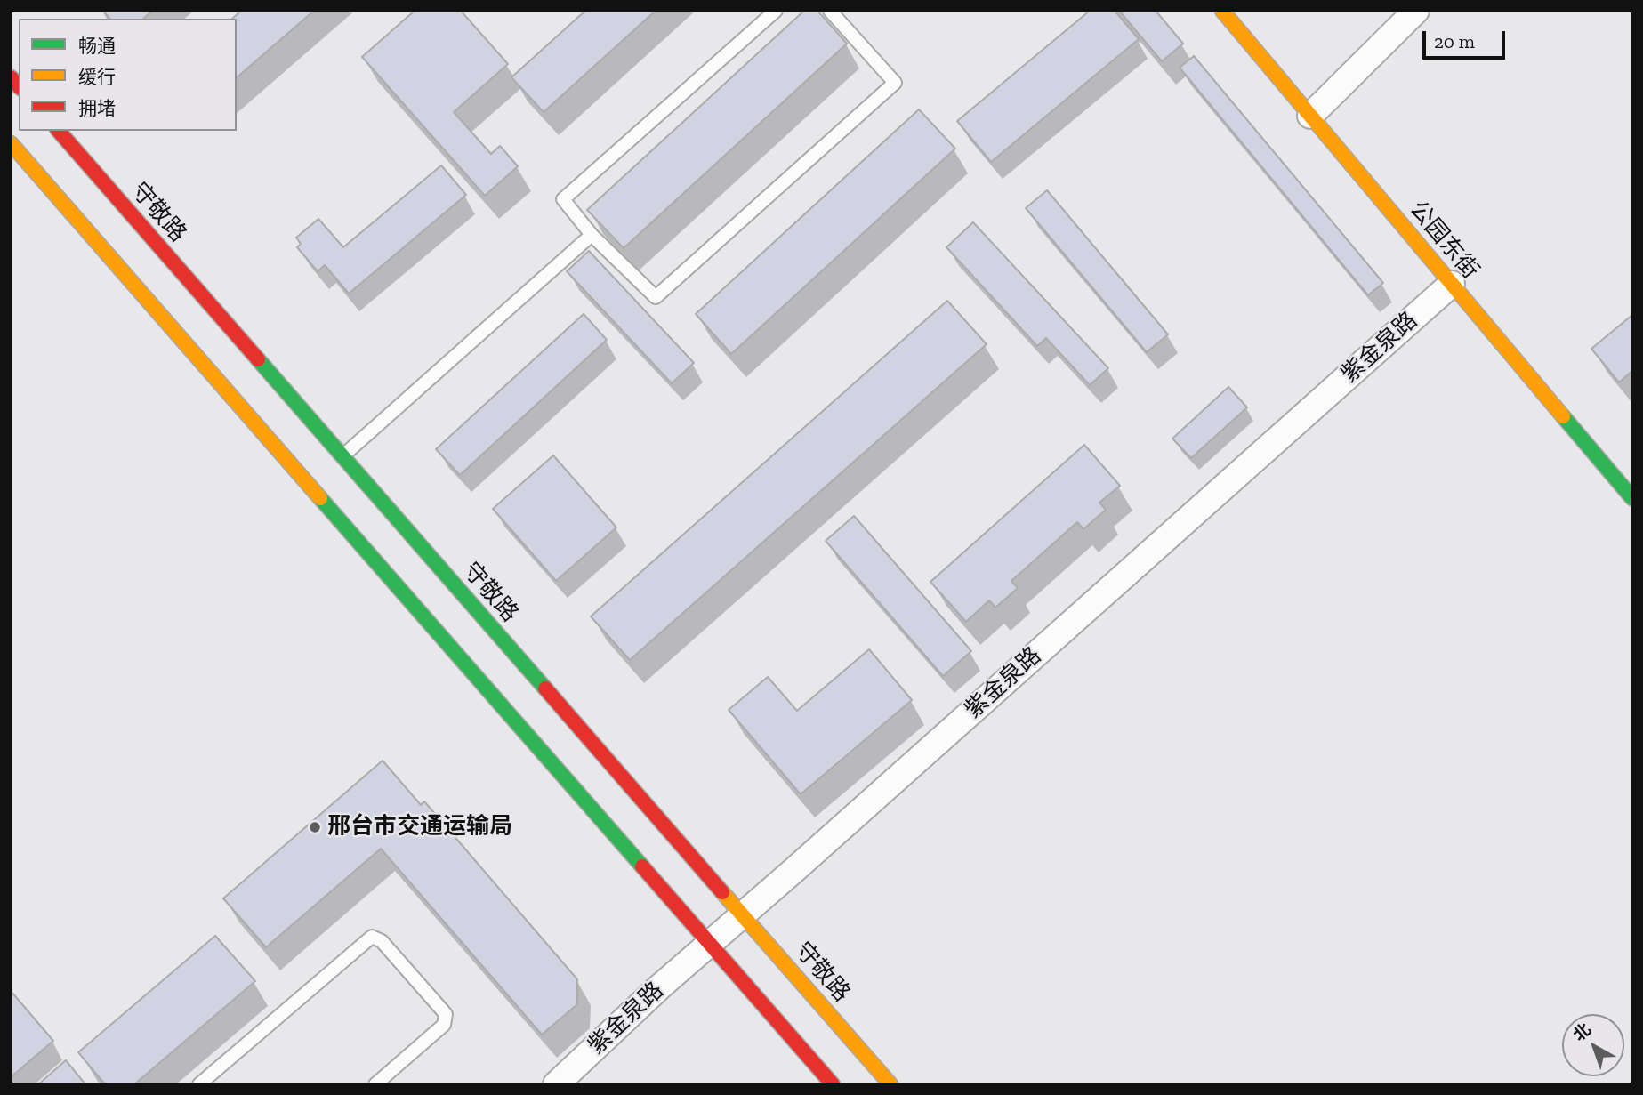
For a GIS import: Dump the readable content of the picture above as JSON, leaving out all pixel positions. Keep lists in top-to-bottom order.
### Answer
{
  "streets": {
    "main road": ["守敬路", "公园东街"],
    "street": ["紫金泉路"]
  },
  "crossings": [
    ["守敬路", "紫金泉路"],
    ["公园东街", "紫金泉路"]
  ],
  "places": ["邢台市交通运输局"],
  "legend": ["畅通", "缓行", "拥堵"],
  "scale_bar": "20 m",
  "north": "top left"
}
